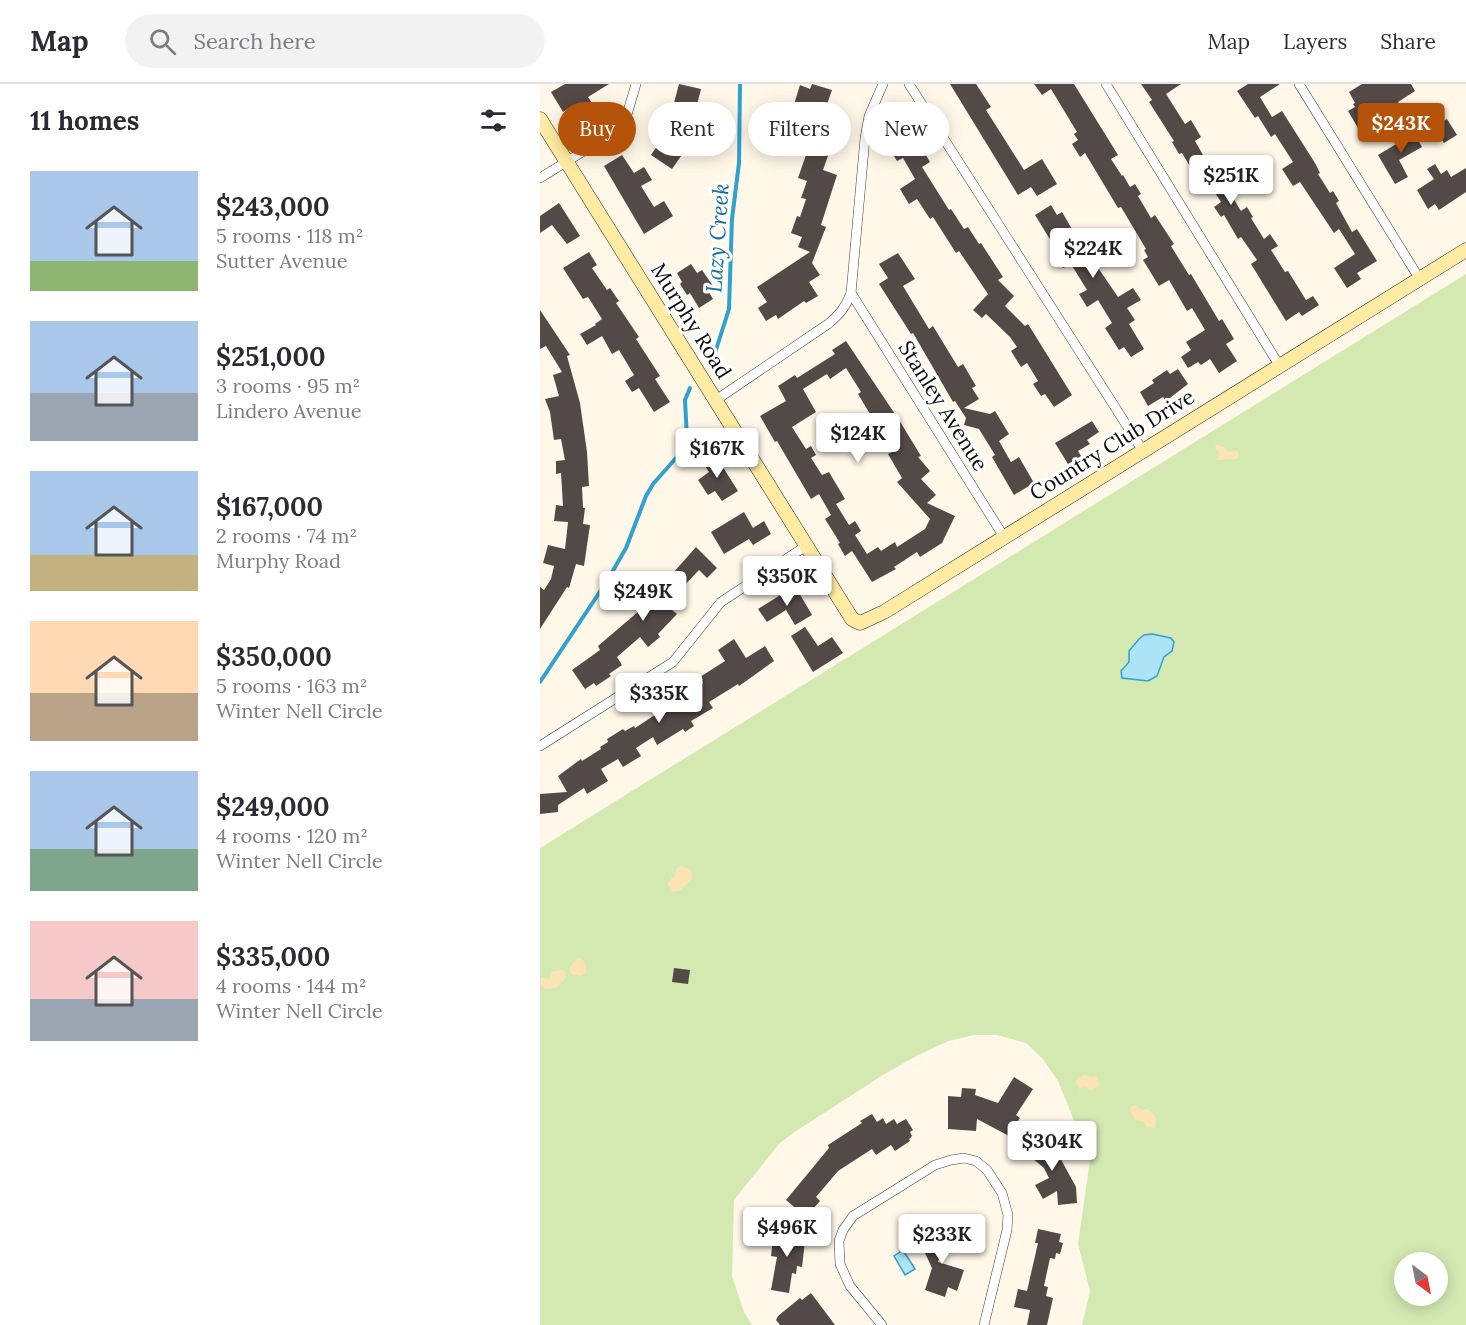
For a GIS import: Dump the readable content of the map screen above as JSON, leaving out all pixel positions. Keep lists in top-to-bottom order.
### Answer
{
  "streets": {
    "street": ["Murphy Road", "Stanley Avenue", "Country Club Drive"]
  },
  "crossings": [
    ["Murphy Road", "Country Club Drive"],
    ["Stanley Avenue", "Country Club Drive"]
  ],
  "water": ["Lazy Creek"],
  "north": "bottom right",
  "page": {
    "header": "Map",
    "search": "Search here",
    "nav": ["Map", "Layers", "Share"],
    "heading": "11 homes",
    "chip": [
      "Buy",
      "Rent",
      "Filters",
      "New"
    ],
    "price": [
      "$243K",
      "$251K",
      "$224K",
      "$124K",
      "$167K",
      "$350K",
      "$249K",
      "$335K",
      "$304K",
      "$496K",
      "$233K"
    ],
    "list": [
      {
        "name": "$243,000",
        "note": "5 rooms · 118 m² · Sutter Avenue"
      },
      {
        "name": "$251,000",
        "note": "3 rooms · 95 m² · Lindero Avenue"
      },
      {
        "name": "$167,000",
        "note": "2 rooms · 74 m² · Murphy Road"
      },
      {
        "name": "$350,000",
        "note": "5 rooms · 163 m² · Winter Nell Circle"
      },
      {
        "name": "$249,000",
        "note": "4 rooms · 120 m² · Winter Nell Circle"
      },
      {
        "name": "$335,000",
        "note": "4 rooms · 144 m² · Winter Nell Circle"
      }
    ]
  }
}
